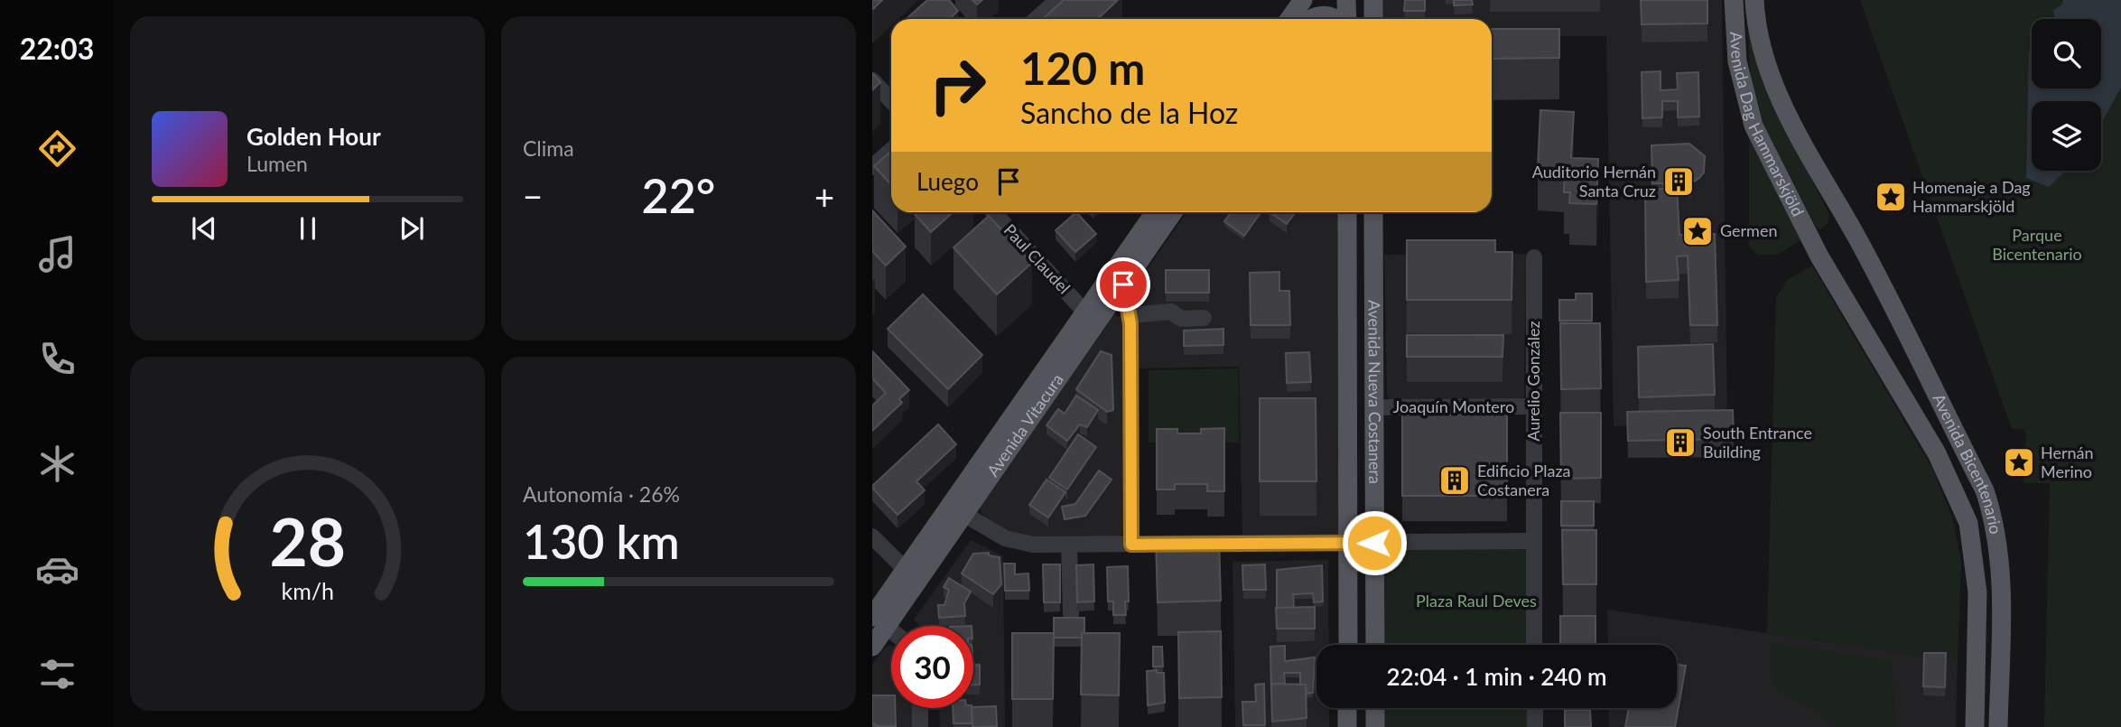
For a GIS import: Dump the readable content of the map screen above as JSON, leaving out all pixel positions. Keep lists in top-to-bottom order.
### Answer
{
  "streets": {
    "main road": [
      "Avenida Dag Hammarskjöld",
      "Avenida Nueva Costanera",
      "Avenida Vitacura",
      "Avenida Bicentenario"
    ],
    "street": ["Paul Claudel", "Aurelio González", "Joaquín Montero"]
  },
  "crossings": [
    ["Avenida Dag Hammarskjöld", "Avenida Bicentenario"],
    ["Paul Claudel", "Avenida Vitacura"],
    ["Aurelio González", "Joaquín Montero"],
    ["Avenida Nueva Costanera", "Joaquín Montero"]
  ],
  "parks": ["Parque Bicentenario", "Plaza Raul Deves"],
  "places": {
    "building": ["Auditorio Hernán Santa Cruz", "South Entrance Building", "Edificio Plaza Costanera"],
    "place": ["Homenaje a Dag Hammarskjöld", "Germen", "Hernán Merino"]
  },
  "page": {
    "tabs": "22:03",
    "tile": [
      "Clima",
      ["Autonomía · 26%", "130 km"]
    ],
    "turn": ["120 m", "Sancho de la Hoz"],
    "song": ["Golden Hour", "Lumen"],
    "then": "Luego",
    "heat": ["−", "22°", "+"],
    "limit": "30",
    "trip": "22:04 · 1 min · 240 m",
    "gauge": ["28", "km/h"]
  }
}
